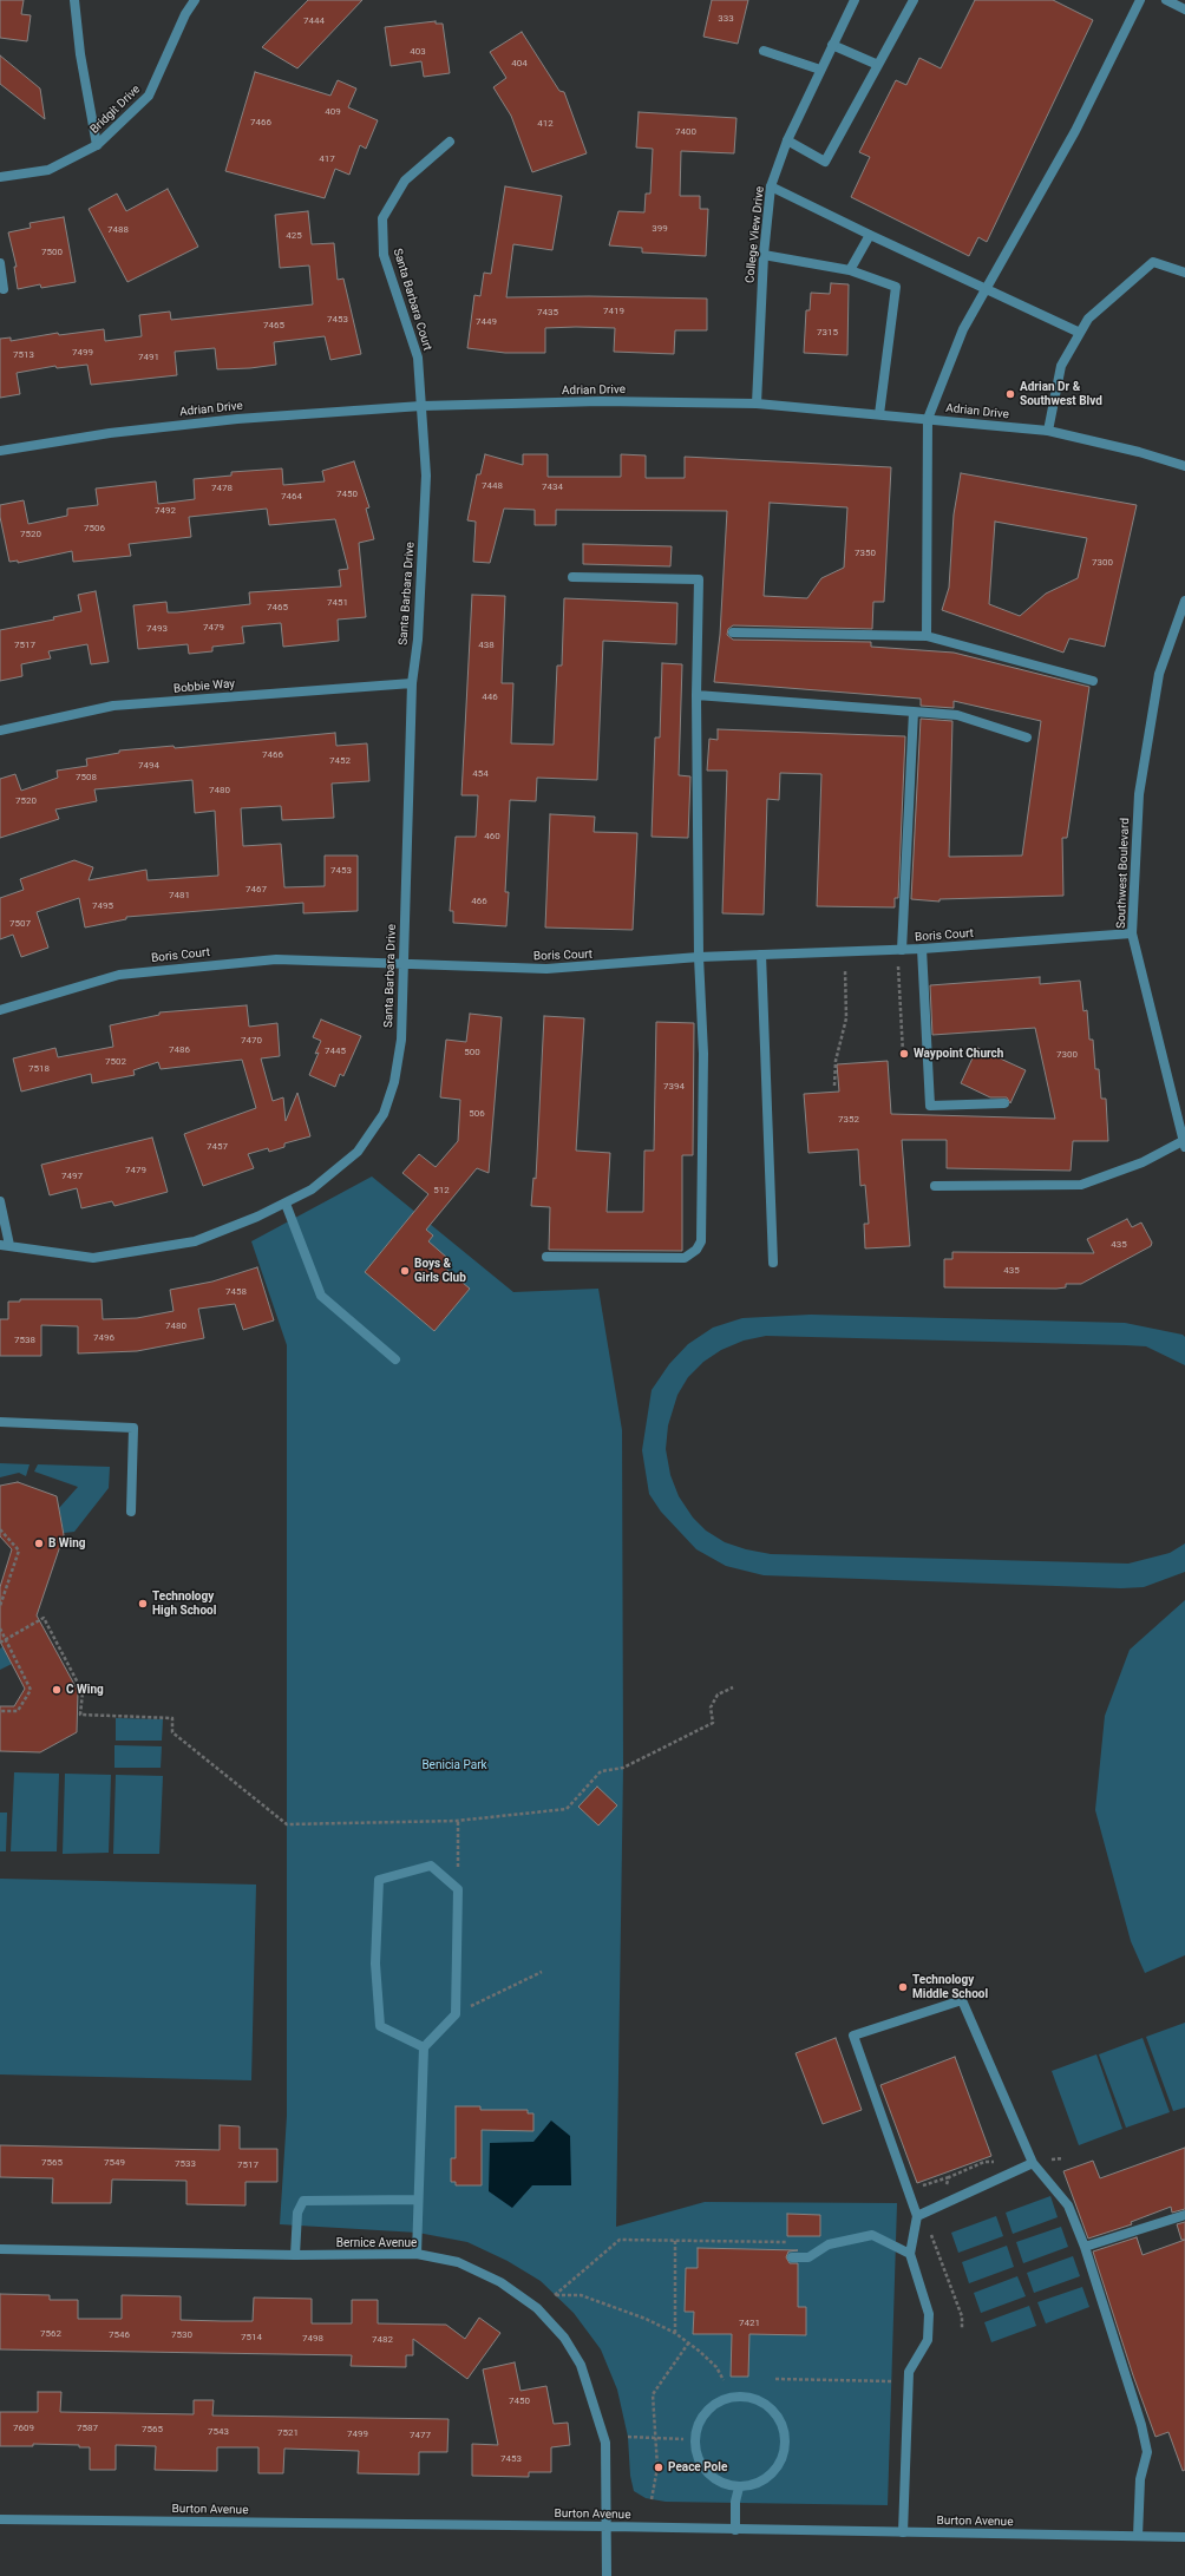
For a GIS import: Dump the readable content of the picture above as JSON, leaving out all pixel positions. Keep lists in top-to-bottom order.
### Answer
{
  "streets": {
    "street": [
      "Bridgit Drive",
      "College View Drive",
      "Santa Barbara Court",
      "Adrian Drive",
      "Santa Barbara Drive",
      "Bobbie Way",
      "Southwest Boulevard",
      "Boris Court",
      "Bernice Avenue",
      "Burton Avenue"
    ]
  },
  "crossings": [
    ["College View Drive", "Adrian Drive"],
    ["Santa Barbara Court", "Adrian Drive"],
    ["Santa Barbara Court", "Santa Barbara Drive"],
    ["Adrian Drive", "Santa Barbara Drive"],
    ["Santa Barbara Drive", "Bobbie Way"],
    ["Santa Barbara Drive", "Boris Court"],
    ["Southwest Boulevard", "Boris Court"],
    ["Bernice Avenue", "Burton Avenue"]
  ],
  "parks": ["Benicia Park"],
  "places": [
    "Adrian Dr & Southwest Blvd",
    "Waypoint Church",
    "Boys & Girls Club",
    "B Wing",
    "Technology High School",
    "C Wing",
    "Technology Middle School",
    "Peace Pole"
  ],
  "house_numbers": [
    "333",
    "7444",
    "403",
    "404",
    "409",
    "7466",
    "412",
    "7400",
    "417",
    "399",
    "7488",
    "425",
    "7500",
    "7419",
    "7435",
    "7453",
    "7449",
    "7465",
    "7315",
    "7499",
    "7513",
    "7491",
    "7448",
    "7434",
    "7478",
    "7450",
    "7464",
    "7492",
    "7506",
    "7520",
    "7350",
    "7300",
    "7451",
    "7465",
    "7479",
    "7493",
    "7517",
    "438",
    "446",
    "7466",
    "7452",
    "7494",
    "454",
    "7508",
    "7480",
    "7520",
    "460",
    "7453",
    "7467",
    "7481",
    "466",
    "7495",
    "7507",
    "7470",
    "7486",
    "7445",
    "500",
    "7300",
    "7502",
    "7518",
    "7394",
    "506",
    "7352",
    "7457",
    "7479",
    "7497",
    "512",
    "435",
    "435",
    "7458",
    "7480",
    "7496",
    "7538",
    "7565",
    "7549",
    "7533",
    "7517",
    "7421",
    "7562",
    "7546",
    "7530",
    "7514",
    "7498",
    "7482",
    "7450",
    "7609",
    "7587",
    "7565",
    "7543",
    "7521",
    "7499",
    "7477",
    "7453"
  ]
}
